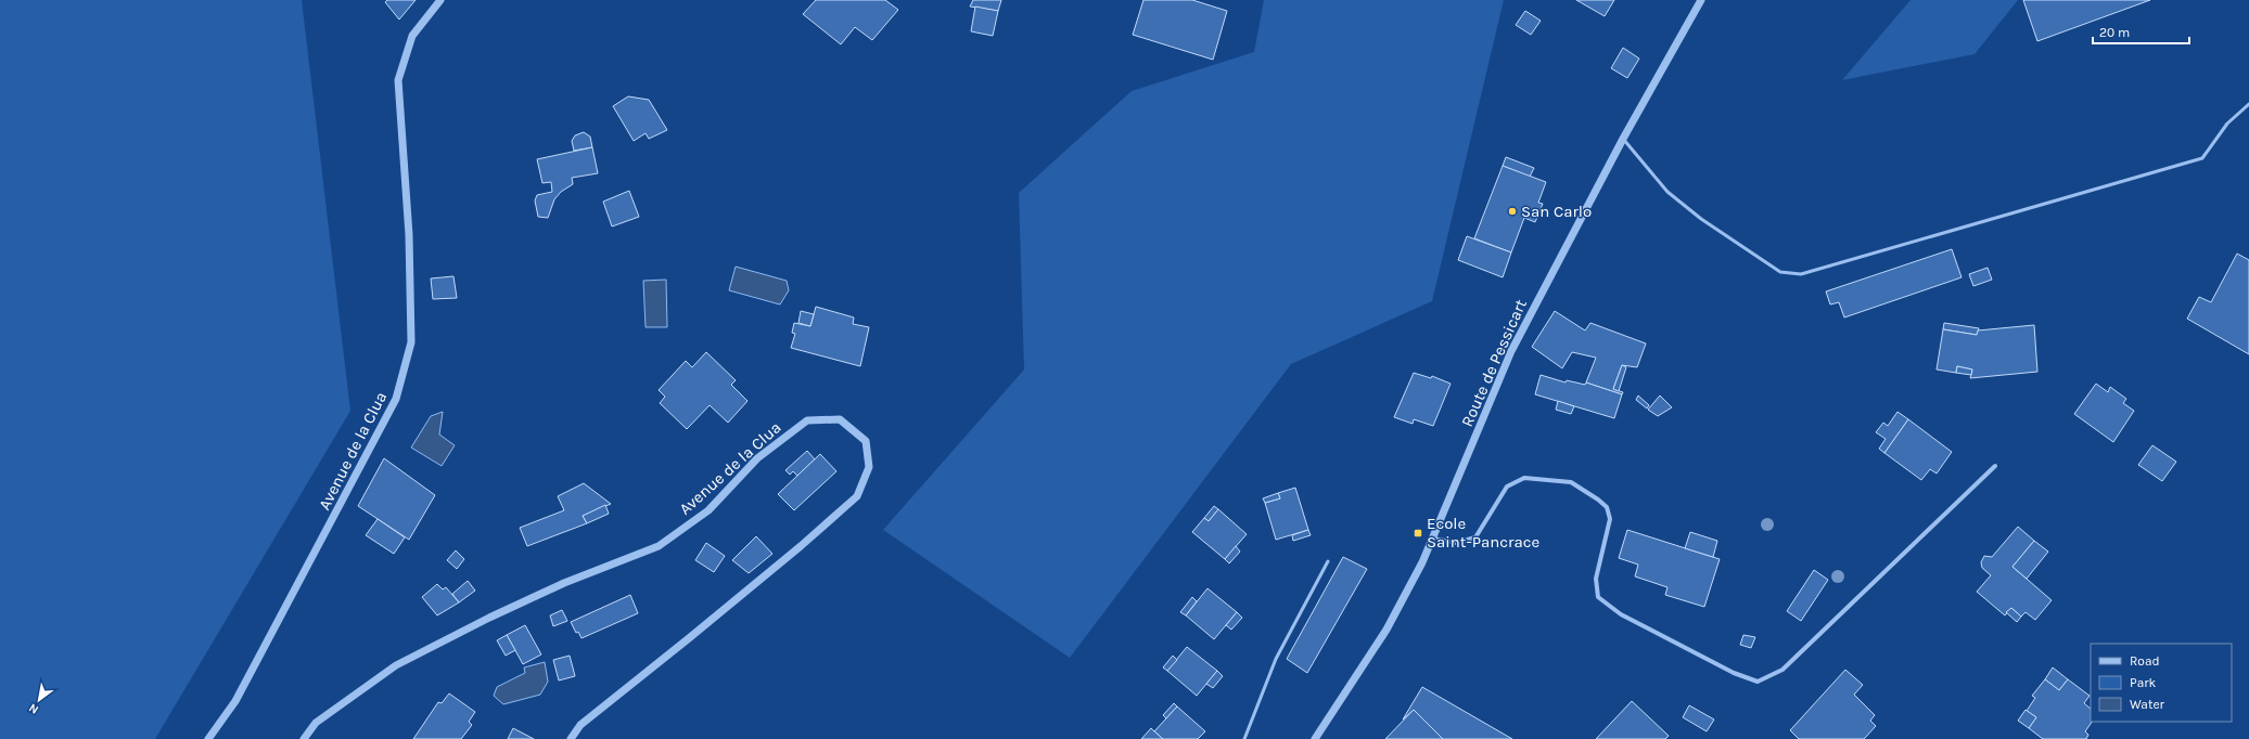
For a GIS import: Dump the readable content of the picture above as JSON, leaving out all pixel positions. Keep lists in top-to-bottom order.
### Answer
{
  "streets": {
    "street": ["Route de Pessicart", "Avenue de la Clua"]
  },
  "places": {
    "other": ["San Carlo"],
    "transit": ["Ecole Saint-Pancrace"]
  },
  "legend": ["Road", "Park", "Water"],
  "scale_bar": "20 m",
  "north": "bottom left"
}
